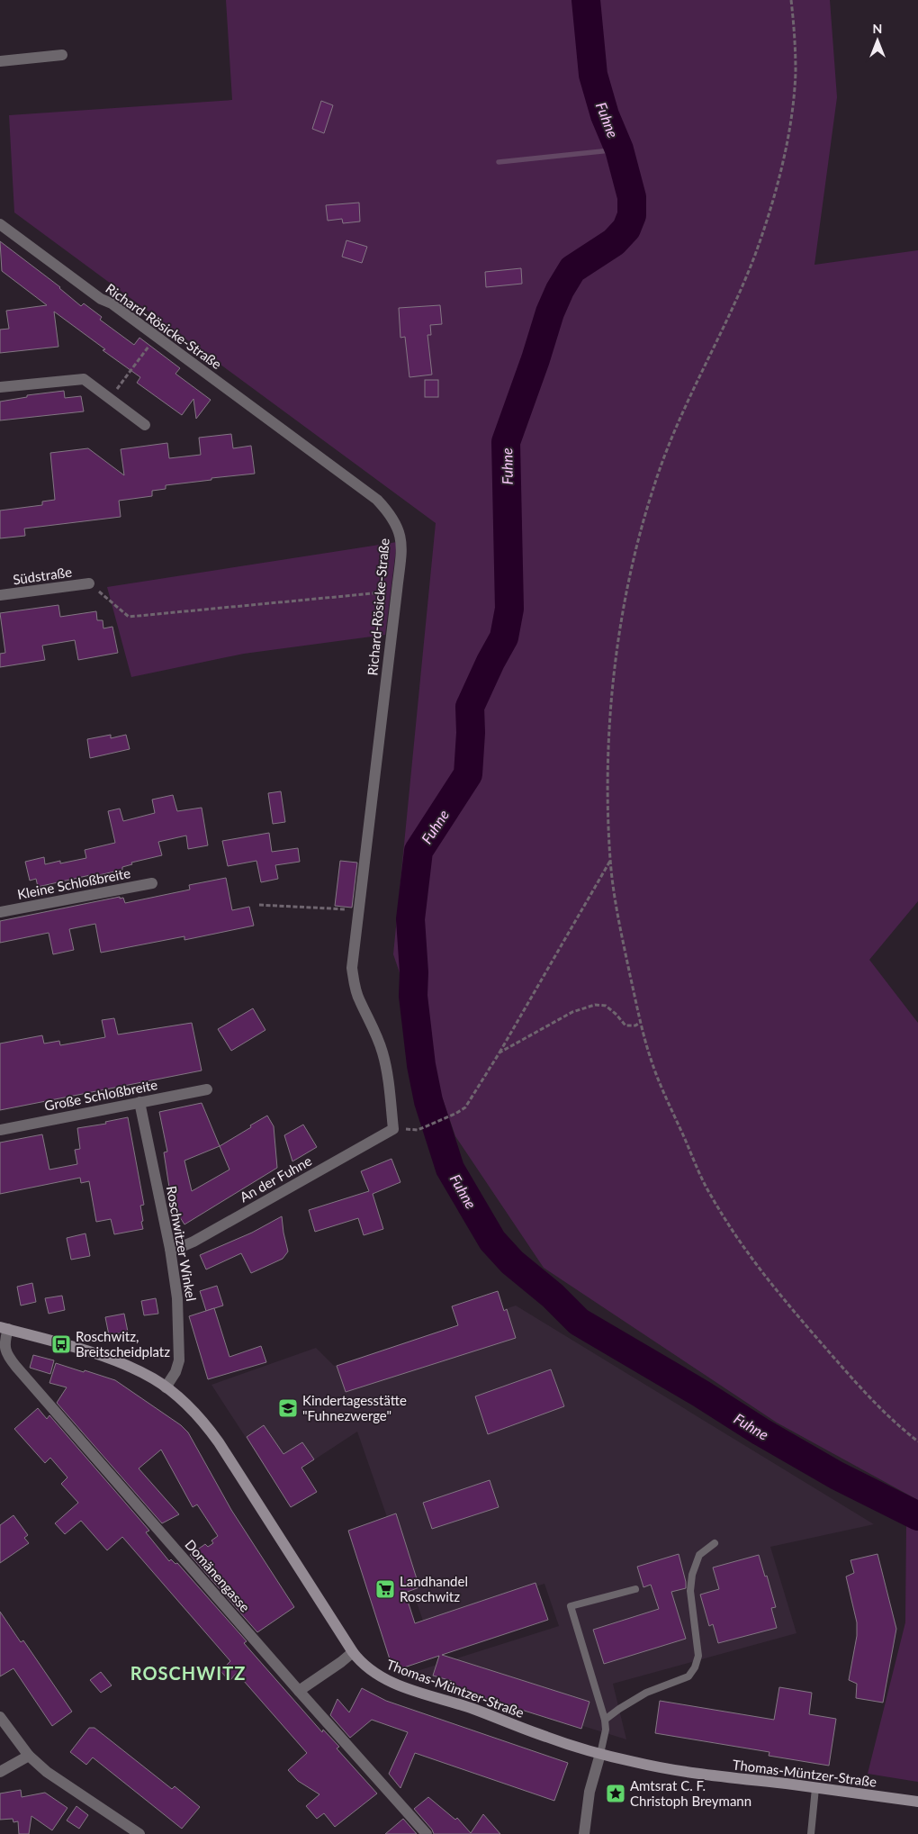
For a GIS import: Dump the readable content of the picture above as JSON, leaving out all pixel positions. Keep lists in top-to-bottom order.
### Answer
{
  "streets": {
    "main road": ["Thomas-Müntzer-Straße"],
    "street": [
      "Richard-Rösicke-Straße",
      "Südstraße",
      "Kleine Schloßbreite",
      "Große Schloßbreite",
      "An der Fuhne",
      "Roschwitzer Winkel",
      "Domänengasse"
    ]
  },
  "crossings": [
    ["Richard-Rösicke-Straße", "An der Fuhne"],
    ["Große Schloßbreite", "Roschwitzer Winkel"],
    ["An der Fuhne", "Roschwitzer Winkel"],
    ["Roschwitzer Winkel", "Thomas-Müntzer-Straße"],
    ["Domänengasse", "Thomas-Müntzer-Straße"]
  ],
  "districts": ["ROSCHWITZ"],
  "water": ["Fuhne"],
  "places": {
    "bus stop": ["Roschwitz, Breitscheidplatz"],
    "school or university": ["Kindertagesstätte \"Fuhnezwerge\""],
    "supermarket": ["Landhandel Roschwitz"],
    "place": ["Amtsrat C. F. Christoph Breymann"]
  },
  "north": "top"
}
